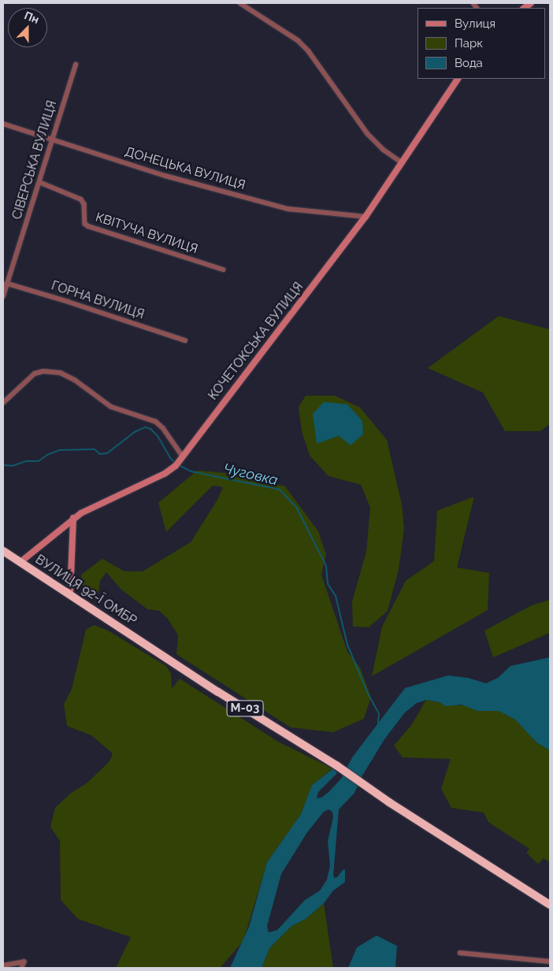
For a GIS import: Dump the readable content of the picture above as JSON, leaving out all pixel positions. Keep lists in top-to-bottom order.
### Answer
{
  "streets": {
    "highway": ["ВУЛИЦЯ 92-Ї ОМБР", "М-03"],
    "main road": ["КОЧЕТОКСЬКА ВУЛИЦЯ"],
    "street": [
      "СІВЕРСЬКА ВУЛИЦЯ",
      "ДОНЕЦЬКА ВУЛИЦЯ",
      "КВІТУЧА ВУЛИЦЯ",
      "ГОРНА ВУЛИЦЯ"
    ]
  },
  "crossings": [
    ["СІВЕРСЬКА ВУЛИЦЯ", "ДОНЕЦЬКА ВУЛИЦЯ"],
    ["СІВЕРСЬКА ВУЛИЦЯ", "КВІТУЧА ВУЛИЦЯ"],
    ["СІВЕРСЬКА ВУЛИЦЯ", "ГОРНА ВУЛИЦЯ"],
    ["ДОНЕЦЬКА ВУЛИЦЯ", "КОЧЕТОКСЬКА ВУЛИЦЯ"],
    ["КОЧЕТОКСЬКА ВУЛИЦЯ", "ВУЛИЦЯ 92-Ї ОМБР"]
  ],
  "water": ["Чуговка"],
  "legend": ["Вулиця", "Парк", "Вода"],
  "north": "top"
}
